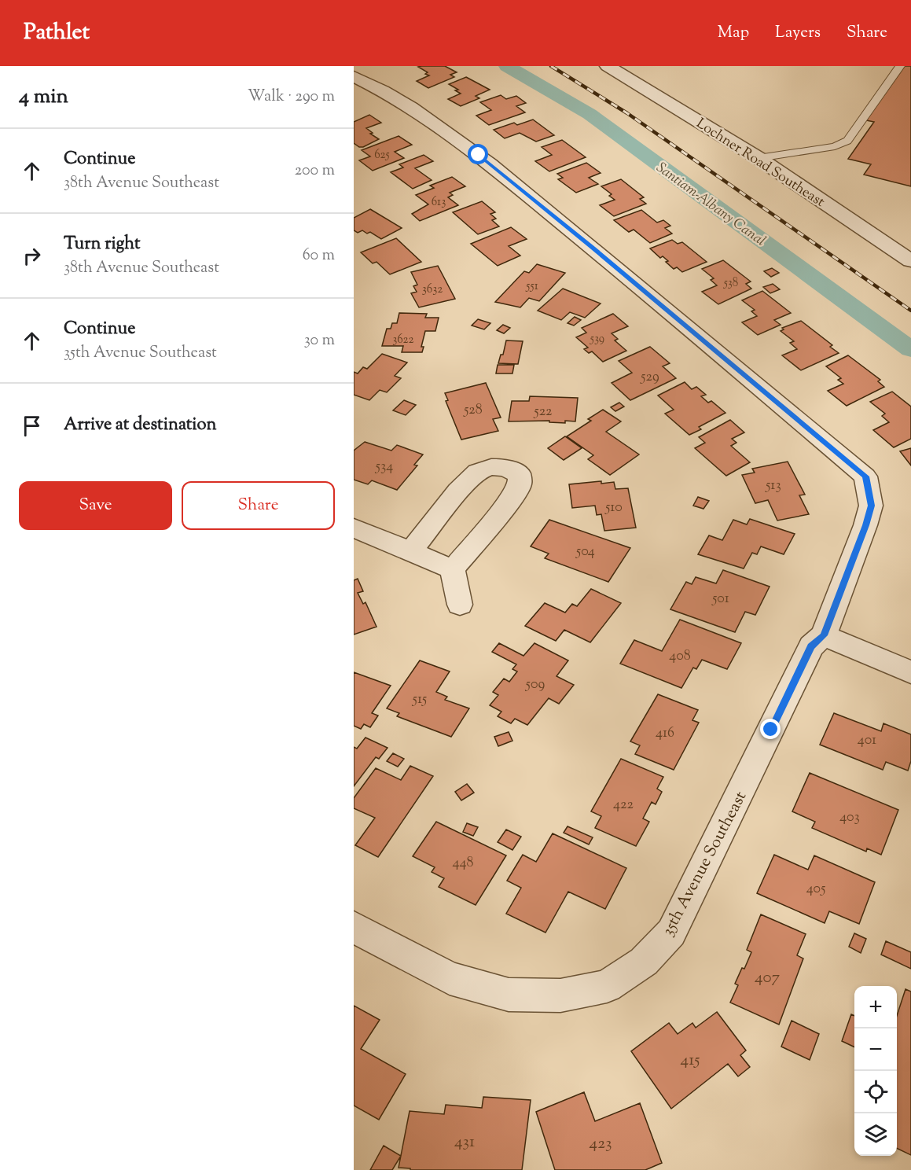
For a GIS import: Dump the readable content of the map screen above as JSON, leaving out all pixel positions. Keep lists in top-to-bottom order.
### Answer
{
  "streets": {
    "street": ["Lochner Road Southeast", "35th Avenue Southeast"]
  },
  "water": ["Santiam-Albany Canal"],
  "house_numbers": [
    "625",
    "613",
    "538",
    "551",
    "3632",
    "539",
    "3622",
    "529",
    "528",
    "522",
    "534",
    "513",
    "510",
    "504",
    "501",
    "408",
    "509",
    "515",
    "416",
    "401",
    "422",
    "403",
    "448",
    "405",
    "407",
    "415",
    "431",
    "423"
  ],
  "page": {
    "header": "Pathlet",
    "nav": ["Map", "Layers", "Share"],
    "heading": ["4 min", "Walk · 290 m"],
    "list": [
      ["Continue", "38th Avenue Southeast", "200 m"],
      ["Turn right", "38th Avenue Southeast", "60 m"],
      ["Continue", "35th Avenue Southeast", "30 m"],
      "Arrive at destination"
    ],
    "buttons": ["Save", "Share"],
    "map_buttons": ["+", "−"]
  }
}
